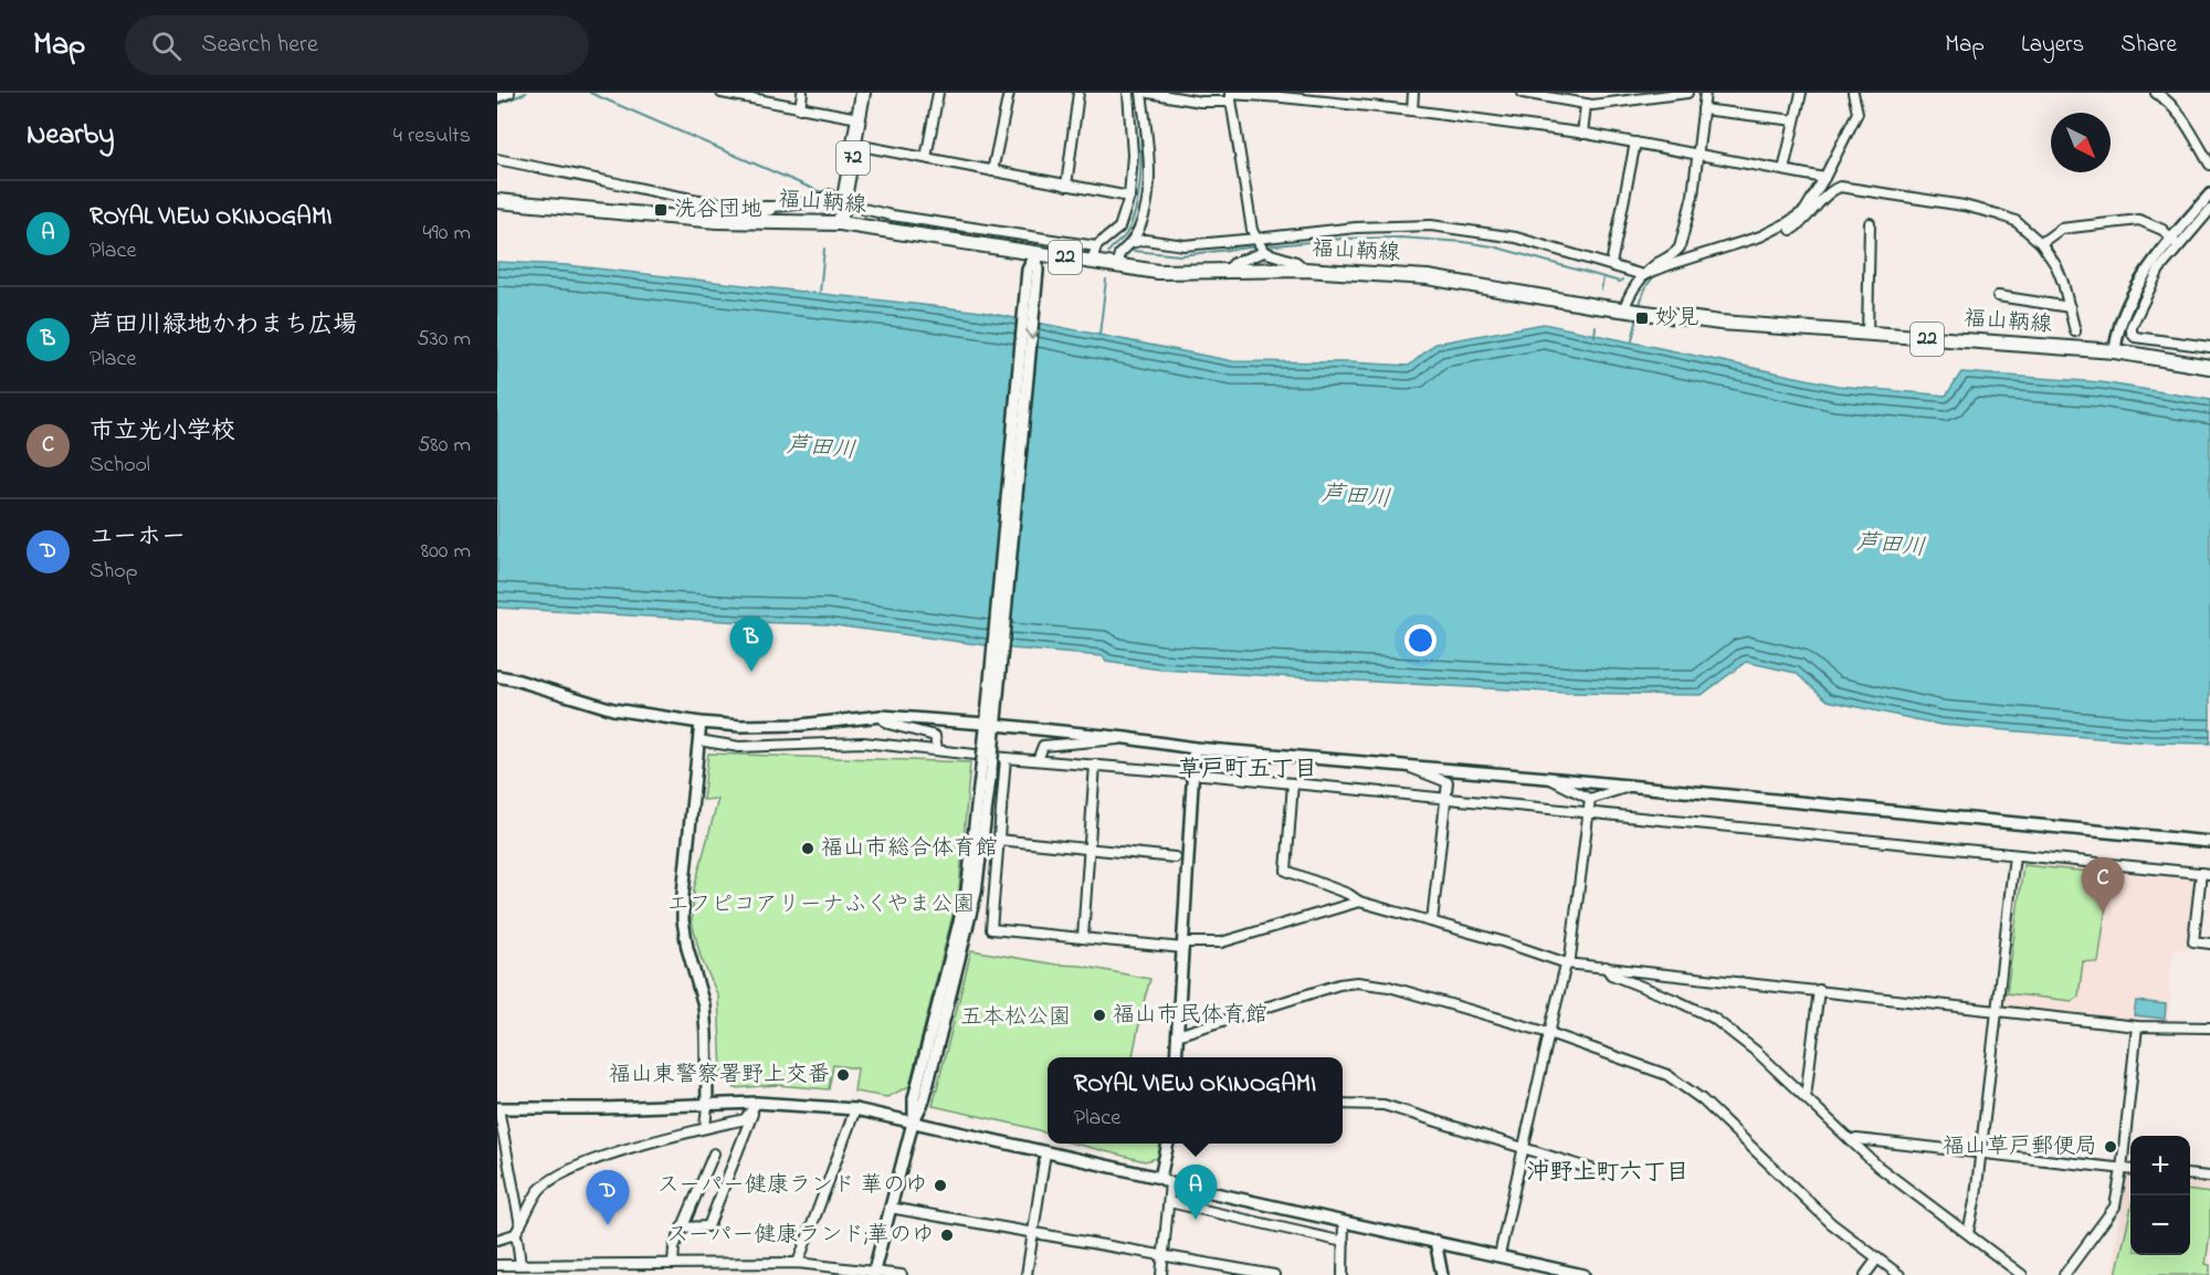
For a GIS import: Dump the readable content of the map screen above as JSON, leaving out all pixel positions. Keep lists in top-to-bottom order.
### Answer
{
  "streets": {
    "main road": ["72", "福山鞆線", "22"]
  },
  "crossings": [
    ["72", "福山鞆線"]
  ],
  "districts": ["草戸町五丁目", "沖野上町六丁目"],
  "water": ["芦田川"],
  "parks": ["エフピコアリーナふくやま公園", "五本松公園"],
  "places": {
    "transit": ["洗谷団地", "妙見"],
    "other": [
      "福山市総合体育館",
      "福山市民体育館",
      "福山東警察署野上交番",
      "福山草戸郵便局",
      "スーパー健康ランド 華のゆ",
      "スーパー健康ランド;華のゆ"
    ]
  },
  "north": "bottom right",
  "page": {
    "header": "Map",
    "search": "Search here",
    "nav": ["Map", "Layers", "Share"],
    "heading": ["Nearby", "4 results"],
    "list": [
      {
        "mark": "A",
        "name": "ROYAL VIEW OKINOGAMI",
        "note": "Place",
        "value": "490 m"
      },
      {
        "mark": "B",
        "name": "芦田川緑地かわまち広場",
        "note": "Place",
        "value": "530 m"
      },
      {
        "mark": "C",
        "name": "市立光小学校",
        "note": "School",
        "value": "580 m"
      },
      {
        "mark": "D",
        "name": "ユーホー",
        "note": "Shop",
        "value": "800 m"
      }
    ],
    "pins": [
      "B",
      "C",
      "A",
      "D"
    ],
    "popup": ["ROYAL VIEW OKINOGAMI", "Place"],
    "map_buttons": ["+", "−"]
  }
}
